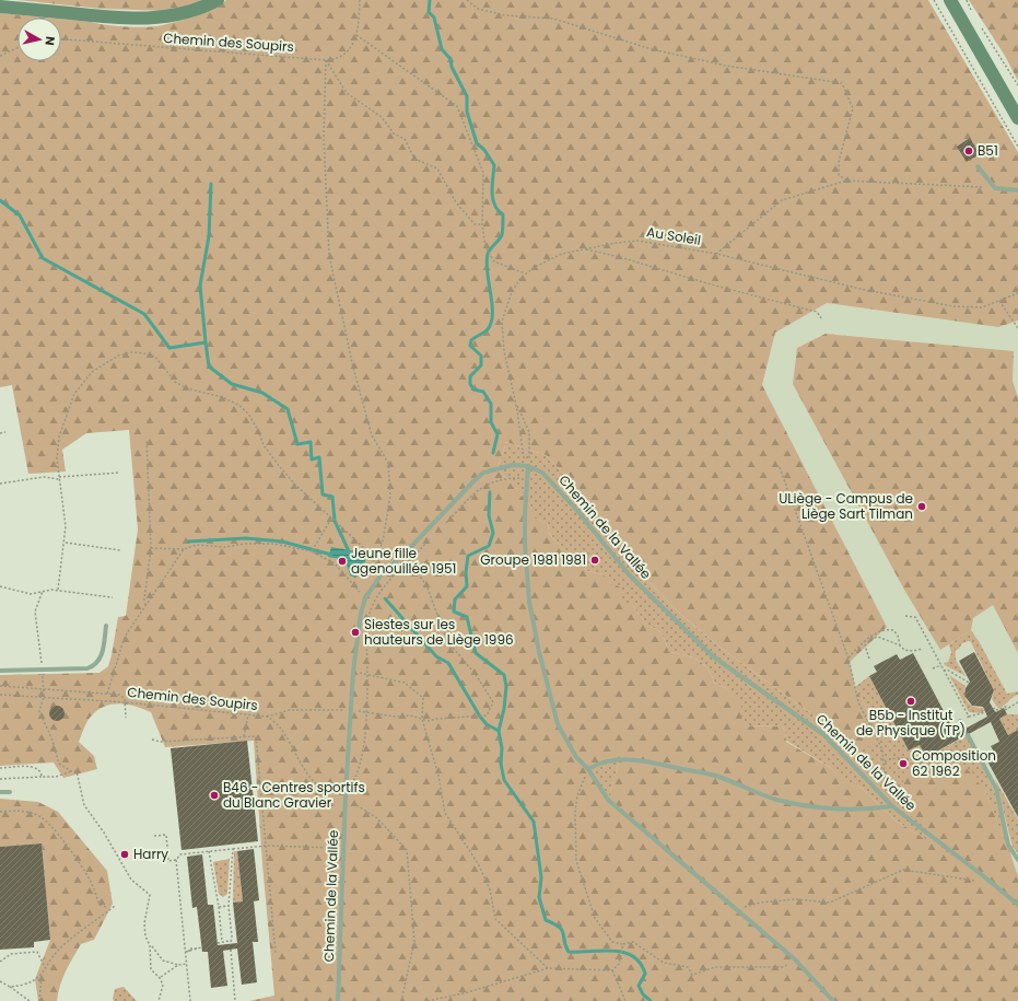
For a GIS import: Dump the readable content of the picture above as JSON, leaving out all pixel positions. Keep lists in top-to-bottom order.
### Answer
{
  "streets": {
    "lane": ["Chemin de la Vallée"],
    "path": ["Chemin des Soupirs", "Au Soleil"]
  },
  "crossings": [
    ["Chemin des Soupirs", "Chemin de la Vallée"],
    ["Au Soleil", "Chemin de la Vallée"]
  ],
  "places": [
    "B51",
    "ULiège - Campus de Liège Sart Tilman",
    "Groupe 1981 1981",
    "Jeune fille agenouillée 1951",
    "Siestes sur les hauteurs de Liège 1996",
    "B5b - Institut de Physique (TP)",
    "Composition 62 1962",
    "B46 - Centres sportifs du Blanc Gravier",
    "Harry"
  ],
  "north": "right"
}
